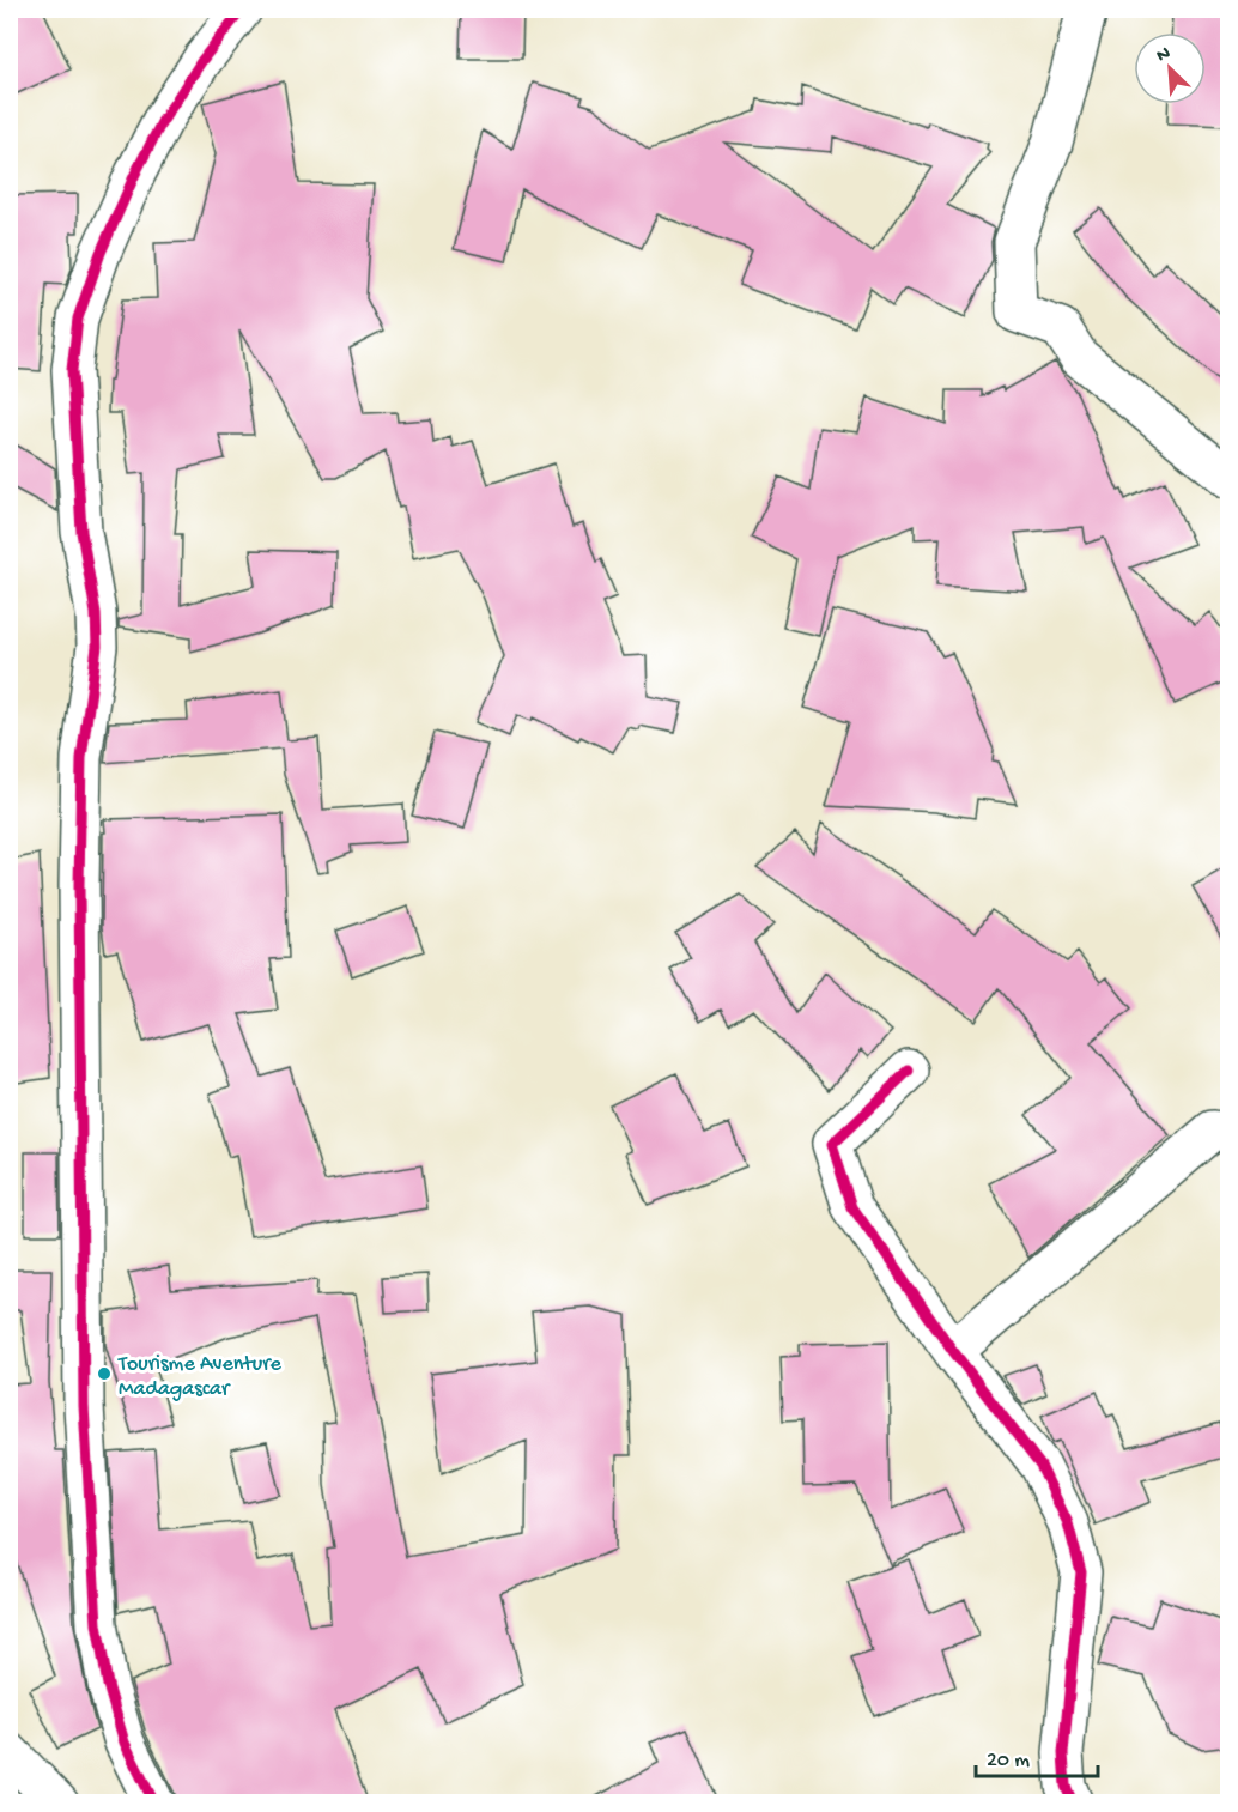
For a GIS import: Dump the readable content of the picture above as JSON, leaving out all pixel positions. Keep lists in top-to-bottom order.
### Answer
{
  "places": ["Tourisme Aventure Madagascar"],
  "scale_bar": "20 m",
  "north": "top left"
}
